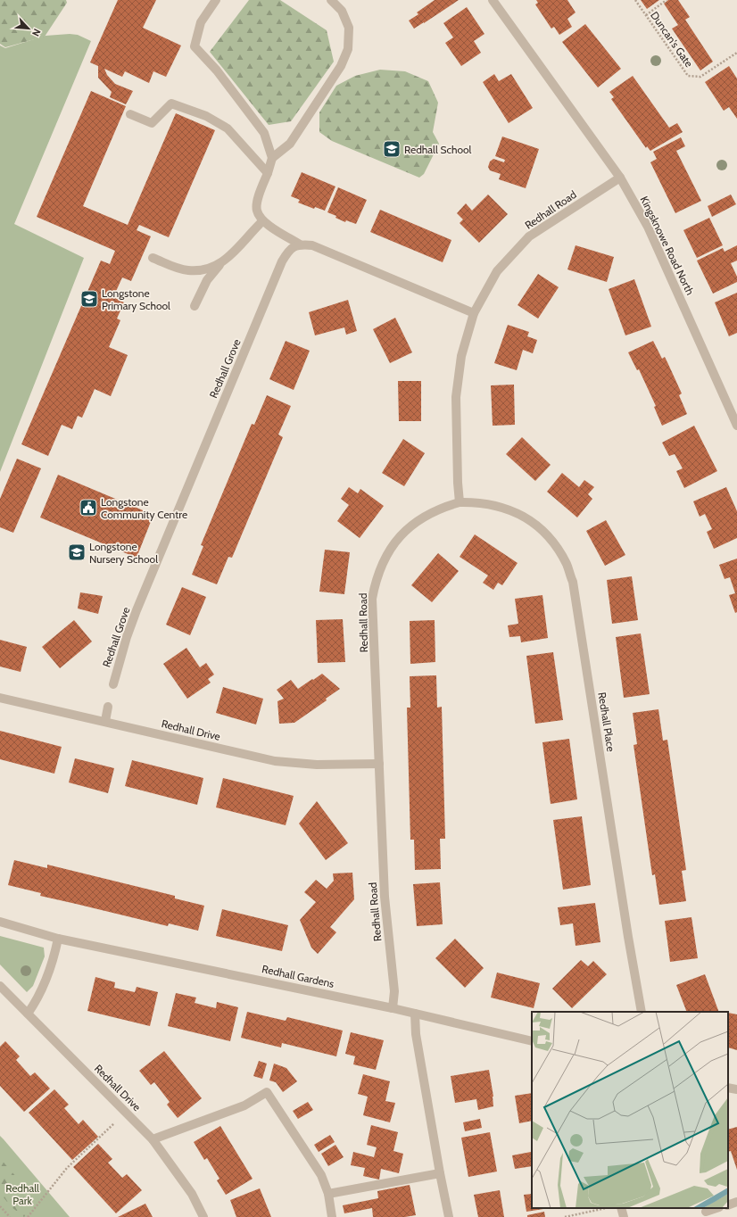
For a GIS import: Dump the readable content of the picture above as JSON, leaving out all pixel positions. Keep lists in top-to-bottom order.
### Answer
{
  "streets": {
    "street": [
      "Redhall Road",
      "Kingsknowe Road North",
      "Redhall Grove",
      "Redhall Place",
      "Redhall Drive",
      "Redhall Gardens"
    ],
    "path": ["Duncan's Gate"]
  },
  "crossings": [
    ["Redhall Road", "Kingsknowe Road North"],
    ["Redhall Road", "Redhall Place"],
    ["Redhall Road", "Redhall Drive"],
    ["Redhall Road", "Redhall Gardens"]
  ],
  "parks": ["Redhall Park"],
  "places": {
    "school or university": ["Redhall School", "Longstone Primary School", "Longstone Nursery School"],
    "public building": ["Longstone Community Centre"]
  },
  "north": "bottom right"
}
